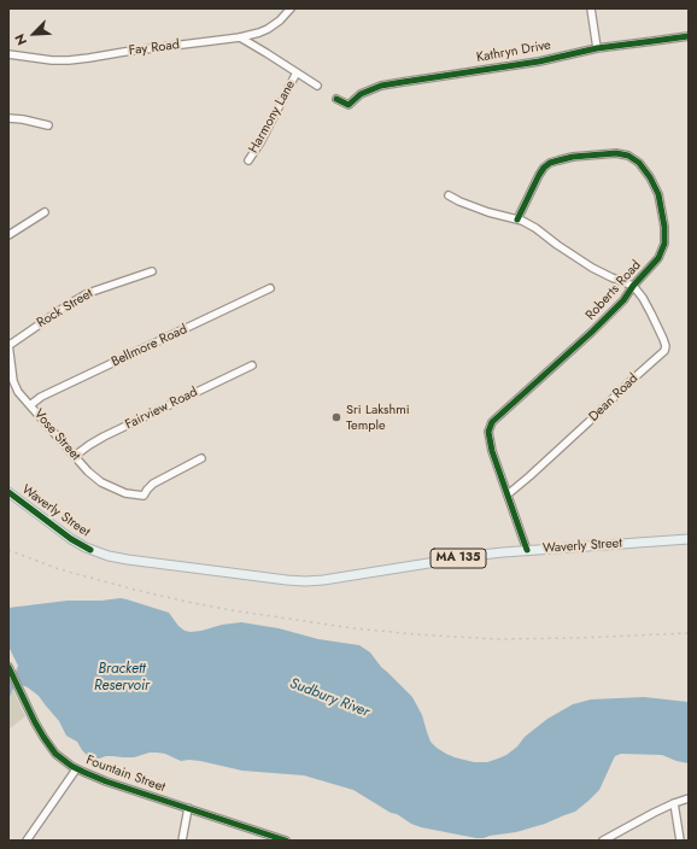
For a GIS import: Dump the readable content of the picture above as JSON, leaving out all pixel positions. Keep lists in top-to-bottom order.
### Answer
{
  "streets": {
    "main road": ["Waverly Street", "MA 135"],
    "street": [
      "Fay Road",
      "Kathryn Drive",
      "Harmony Lane",
      "Roberts Road",
      "Rock Street",
      "Bellmore Road",
      "Dean Road",
      "Fairview Road",
      "Vose Street",
      "Fountain Street"
    ]
  },
  "crossings": [
    ["Roberts Road", "Dean Road"],
    ["Roberts Road", "Waverly Street"],
    ["Rock Street", "Vose Street"],
    ["Bellmore Road", "Vose Street"],
    ["Fairview Road", "Vose Street"]
  ],
  "water": ["Brackett Reservoir", "Sudbury River"],
  "places": ["Sri Lakshmi Temple"],
  "north": "bottom left"
}
